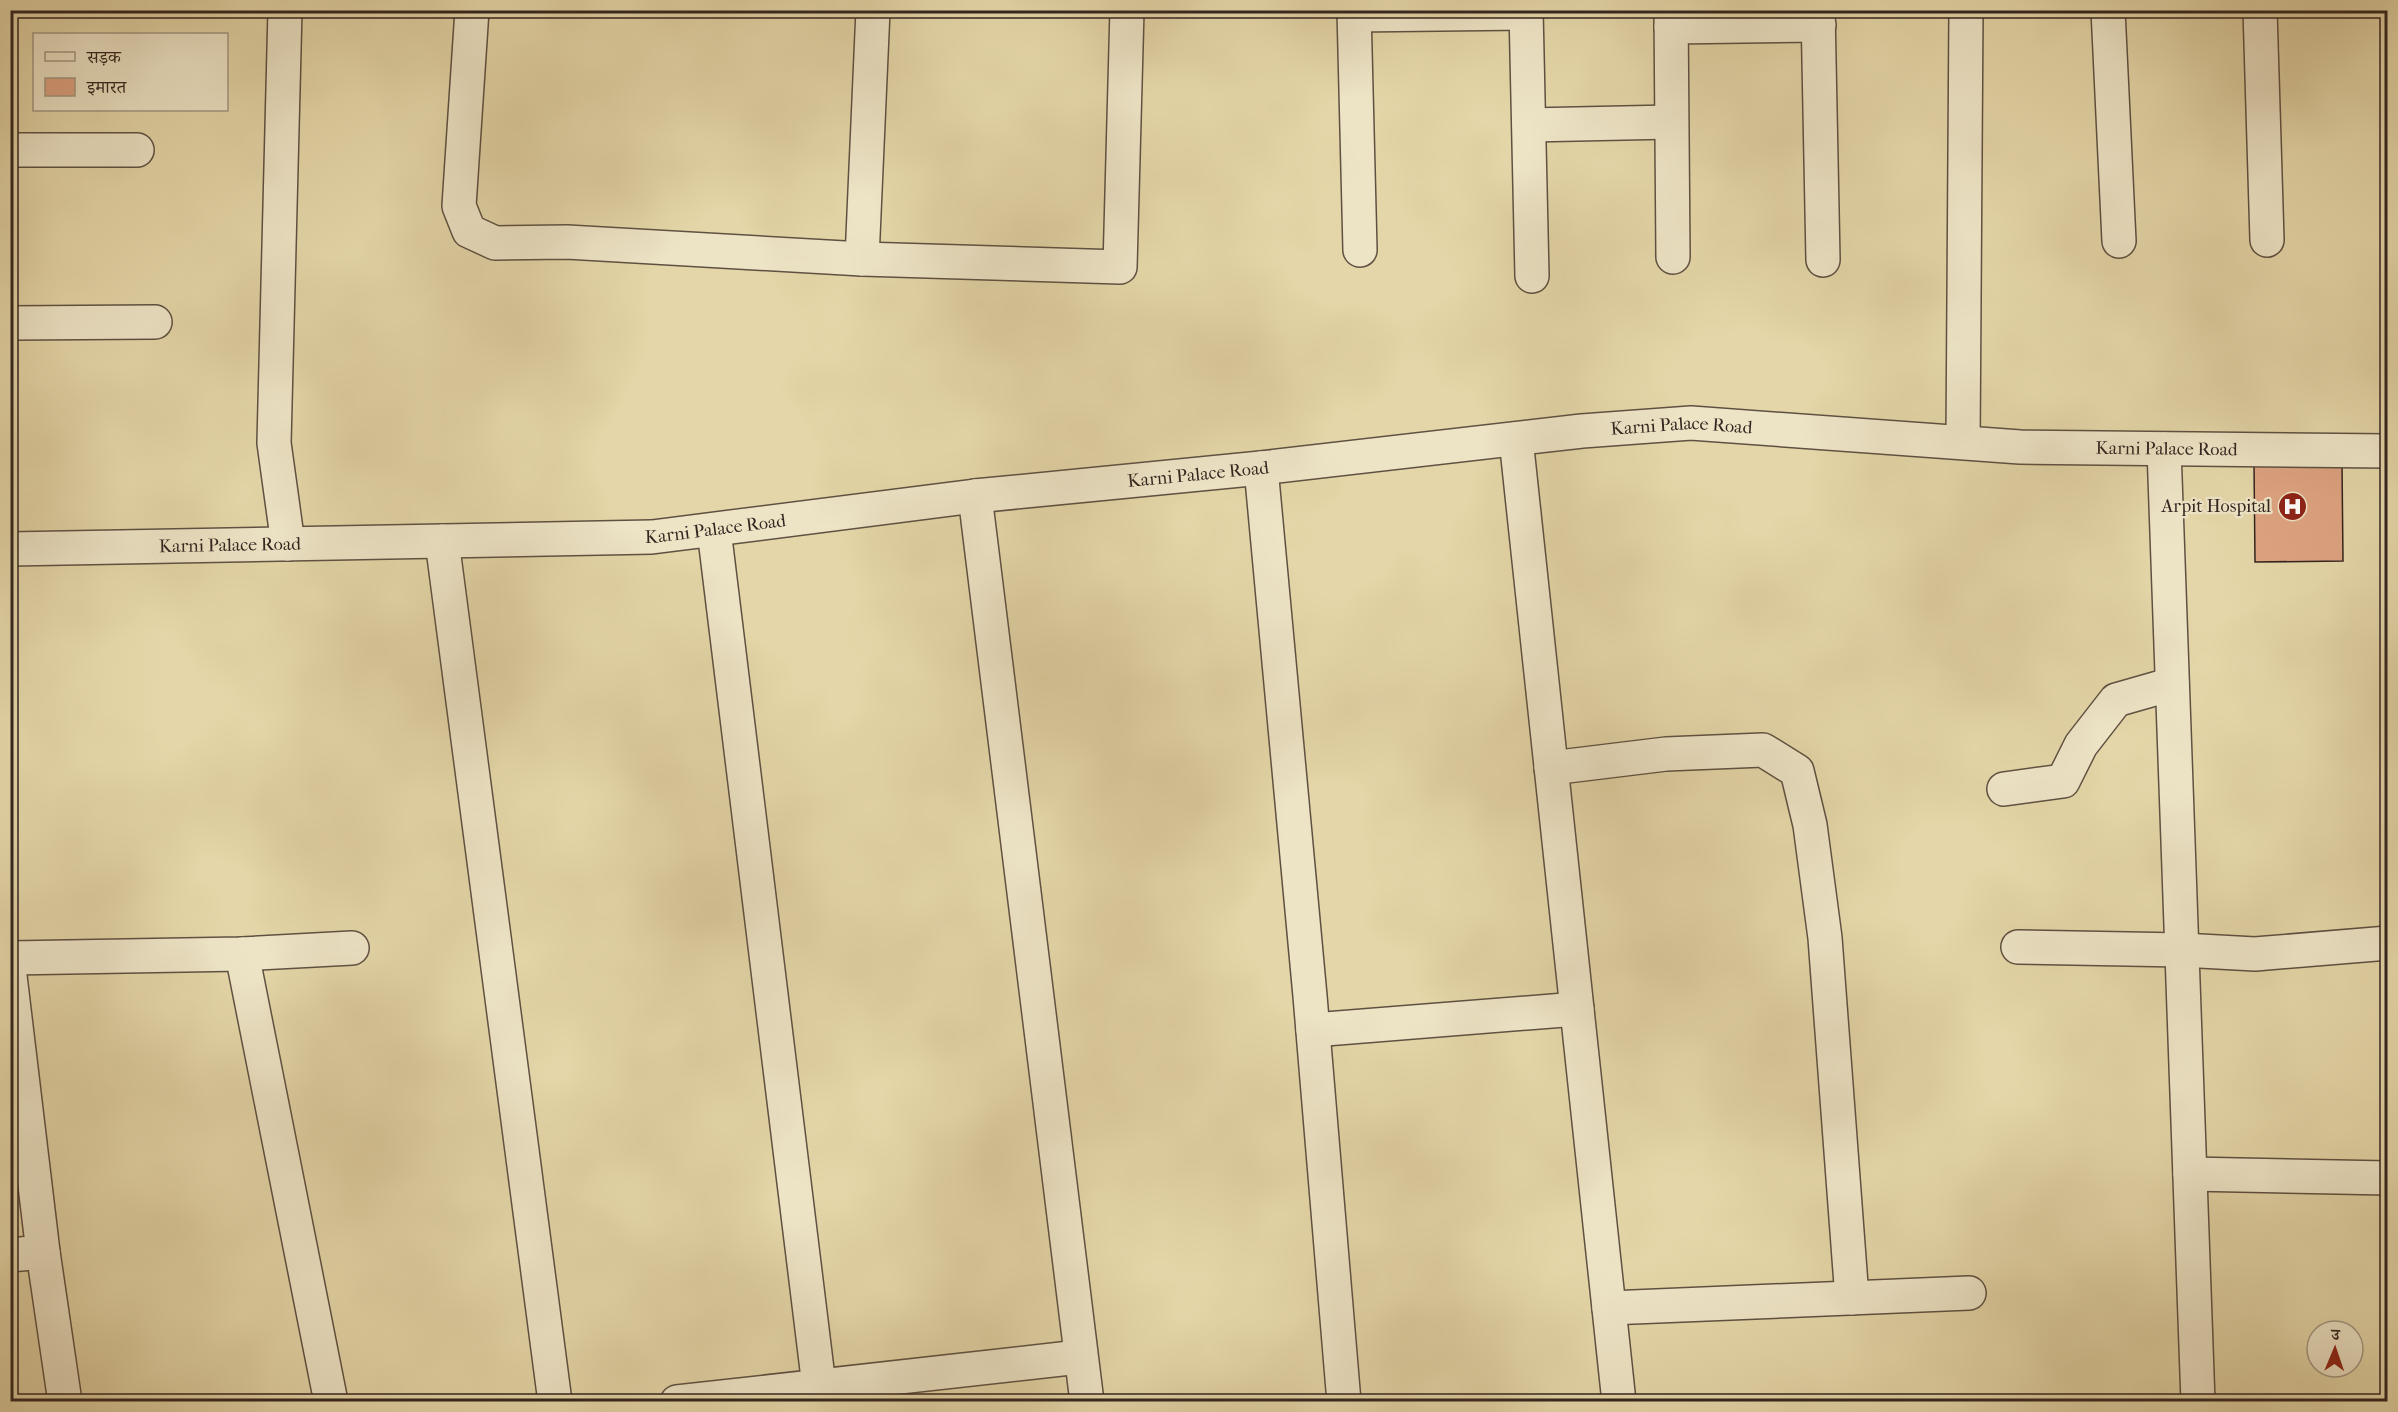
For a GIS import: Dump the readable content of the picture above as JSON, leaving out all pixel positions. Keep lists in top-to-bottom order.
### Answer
{
  "streets": {
    "street": ["Karni Palace Road"]
  },
  "places": {
    "hospital": ["Arpit Hospital"]
  },
  "legend": ["सड़क", "इमारत"],
  "north": "top"
}
